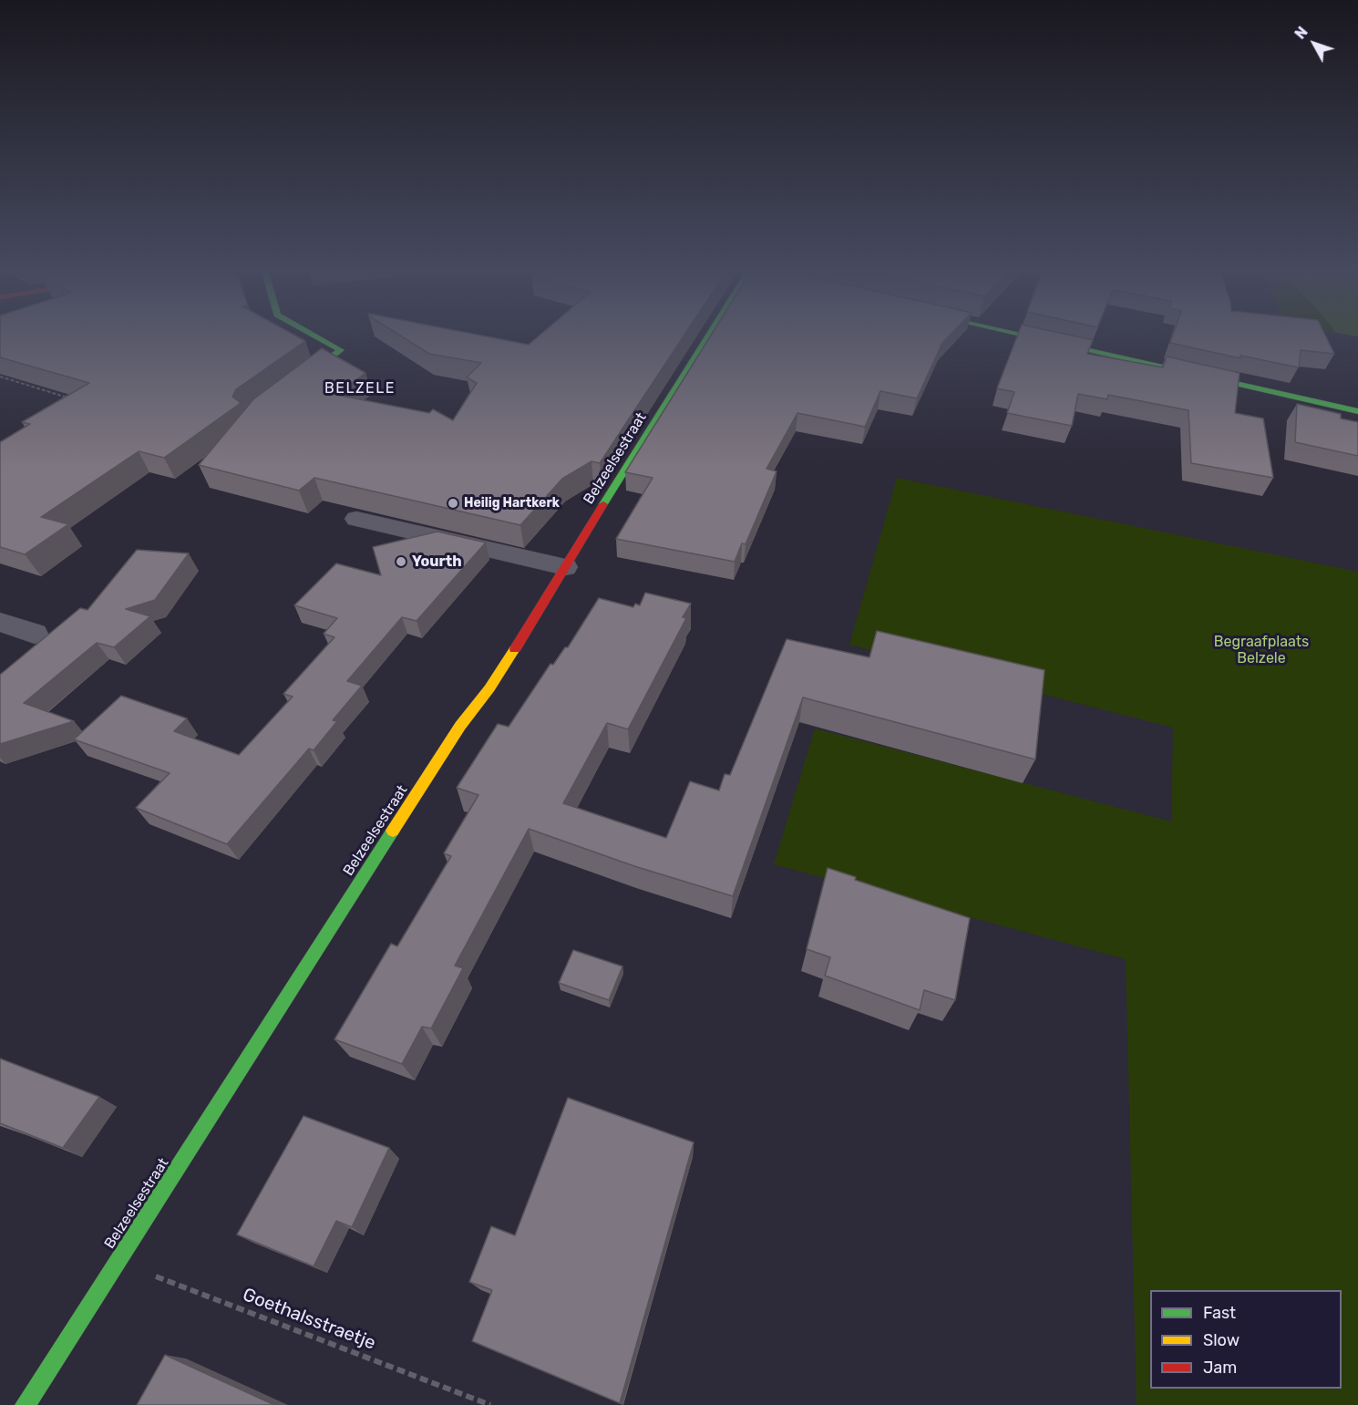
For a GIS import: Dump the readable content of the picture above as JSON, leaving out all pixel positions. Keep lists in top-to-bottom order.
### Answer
{
  "streets": {
    "street": ["Belzeelsestraat"],
    "path": ["Goethalsstraetje"]
  },
  "crossings": [
    ["Belzeelsestraat", "Goethalsstraetje"]
  ],
  "districts": ["BELZELE"],
  "parks": ["Begraafplaats Belzele"],
  "places": ["Heilig Hartkerk", "Yourth"],
  "legend": ["Fast", "Slow", "Jam"],
  "north": "top left"
}
